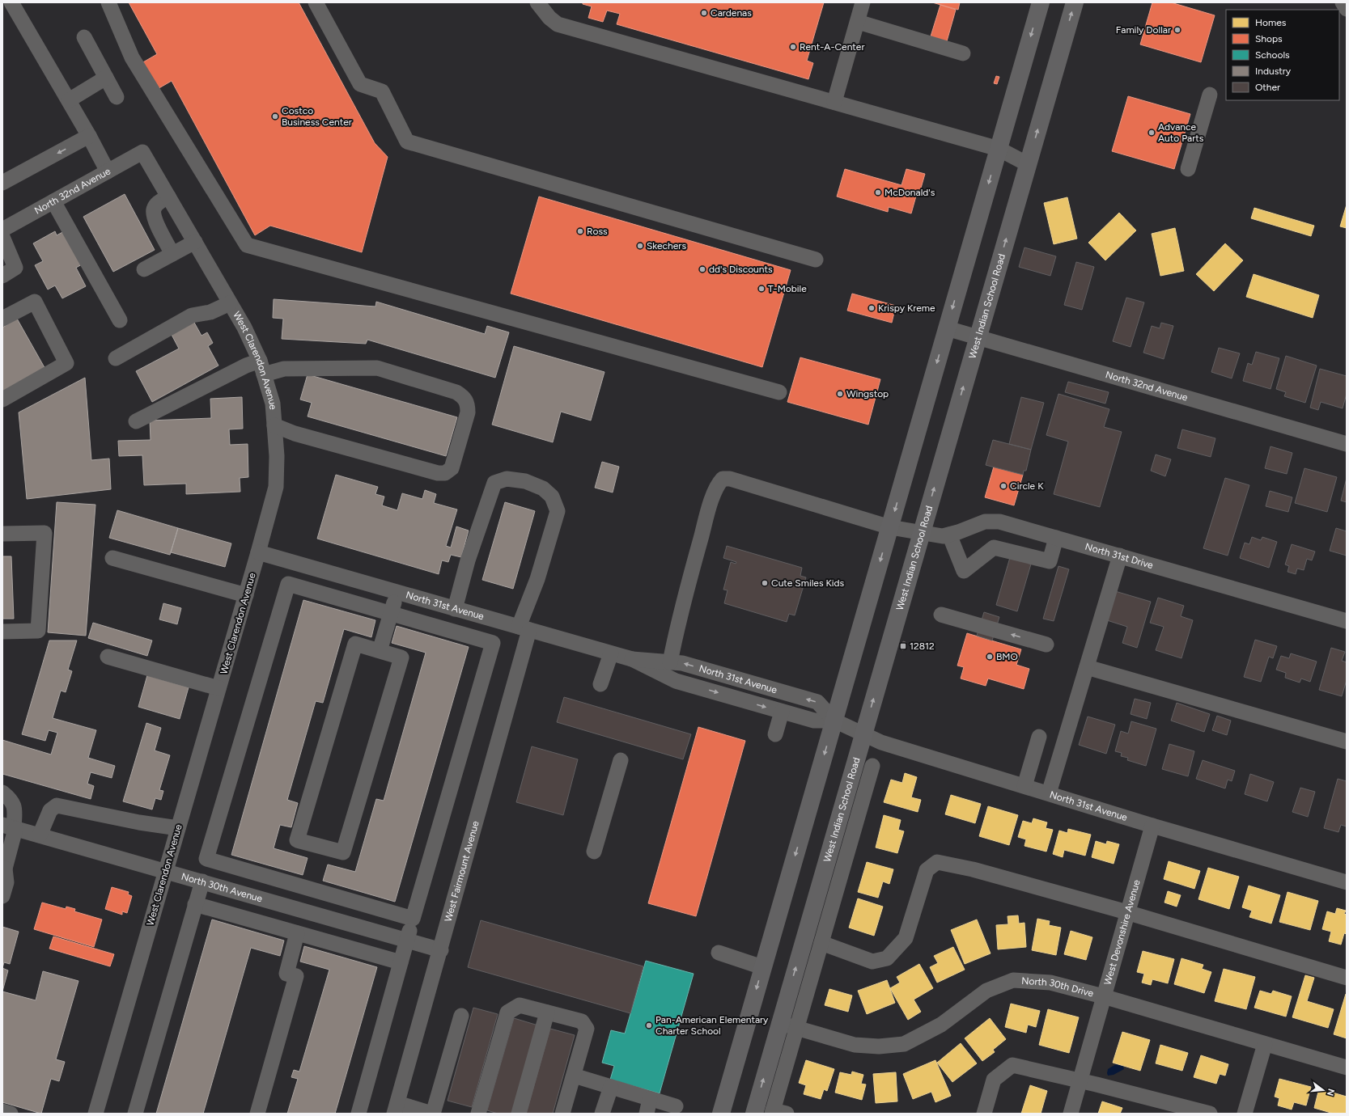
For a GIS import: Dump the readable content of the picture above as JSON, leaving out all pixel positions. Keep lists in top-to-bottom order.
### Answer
{
  "streets": {
    "main road": ["West Indian School Road"],
    "street": [
      "North 32nd Avenue",
      "West Clarendon Avenue",
      "North 31st Drive",
      "North 31st Avenue",
      "West Fairmount Avenue",
      "North 30th Avenue",
      "West Devonshire Avenue",
      "North 30th Drive"
    ]
  },
  "crossings": [
    ["North 32nd Avenue", "West Indian School Road"],
    ["North 32nd Avenue", "West Clarendon Avenue"],
    ["West Indian School Road", "North 31st Drive"],
    ["West Indian School Road", "North 31st Avenue"],
    ["West Indian School Road", "North 30th Drive"],
    ["West Clarendon Avenue", "North 31st Avenue"],
    ["West Clarendon Avenue", "North 30th Avenue"],
    ["North 31st Drive", "North 31st Avenue"],
    ["North 31st Avenue", "West Fairmount Avenue"],
    ["North 31st Avenue", "West Devonshire Avenue"],
    ["West Fairmount Avenue", "North 30th Avenue"],
    ["West Devonshire Avenue", "North 30th Drive"]
  ],
  "places": {
    "other": [
      "Cardenas",
      "Family Dollar",
      "Rent-A-Center",
      "Costco Business Center",
      "Advance Auto Parts",
      "McDonald's",
      "Ross",
      "Skechers",
      "dd's Discounts",
      "T-Mobile",
      "Krispy Kreme",
      "Wingstop",
      "Circle K",
      "Cute Smiles Kids",
      "BMO",
      "Pan-American Elementary Charter School"
    ],
    "transit": ["12812"]
  },
  "legend": [
    "Homes",
    "Shops",
    "Schools",
    "Industry",
    "Other"
  ],
  "north": "right"
}
